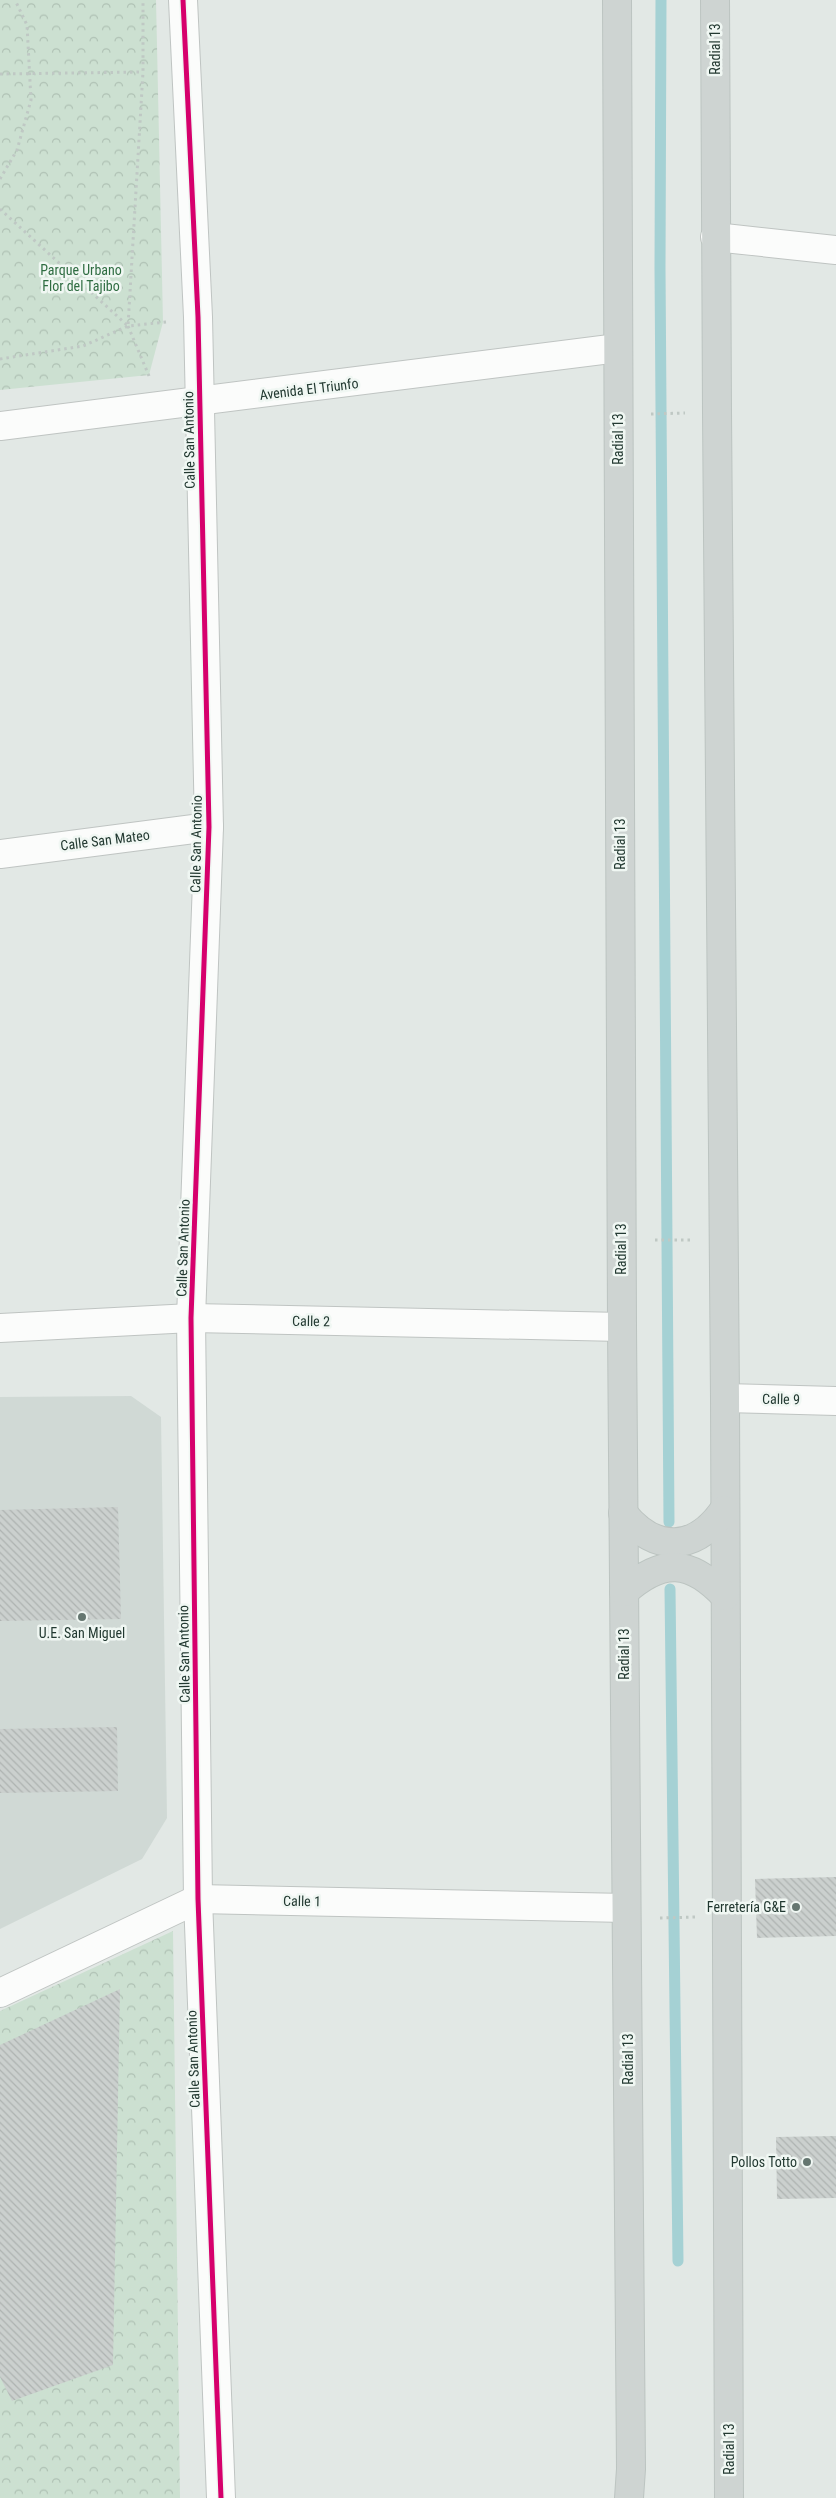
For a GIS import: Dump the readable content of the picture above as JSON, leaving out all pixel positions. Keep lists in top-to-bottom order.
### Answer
{
  "streets": {
    "main road": ["Radial 13"],
    "street": [
      "Avenida El Triunfo",
      "Calle San Antonio",
      "Calle San Mateo",
      "Calle 2",
      "Calle 9",
      "Calle 1"
    ]
  },
  "crossings": [
    ["Radial 13", "Avenida El Triunfo"],
    ["Radial 13", "Calle 2"],
    ["Radial 13", "Calle 9"],
    ["Radial 13", "Calle 1"],
    ["Avenida El Triunfo", "Calle San Antonio"],
    ["Calle San Antonio", "Calle San Mateo"],
    ["Calle San Antonio", "Calle 2"],
    ["Calle San Antonio", "Calle 1"]
  ],
  "parks": ["Parque Urbano Flor del Tajibo"],
  "places": ["U.E. San Miguel", "Ferretería G&E", "Pollos Totto"]
}
